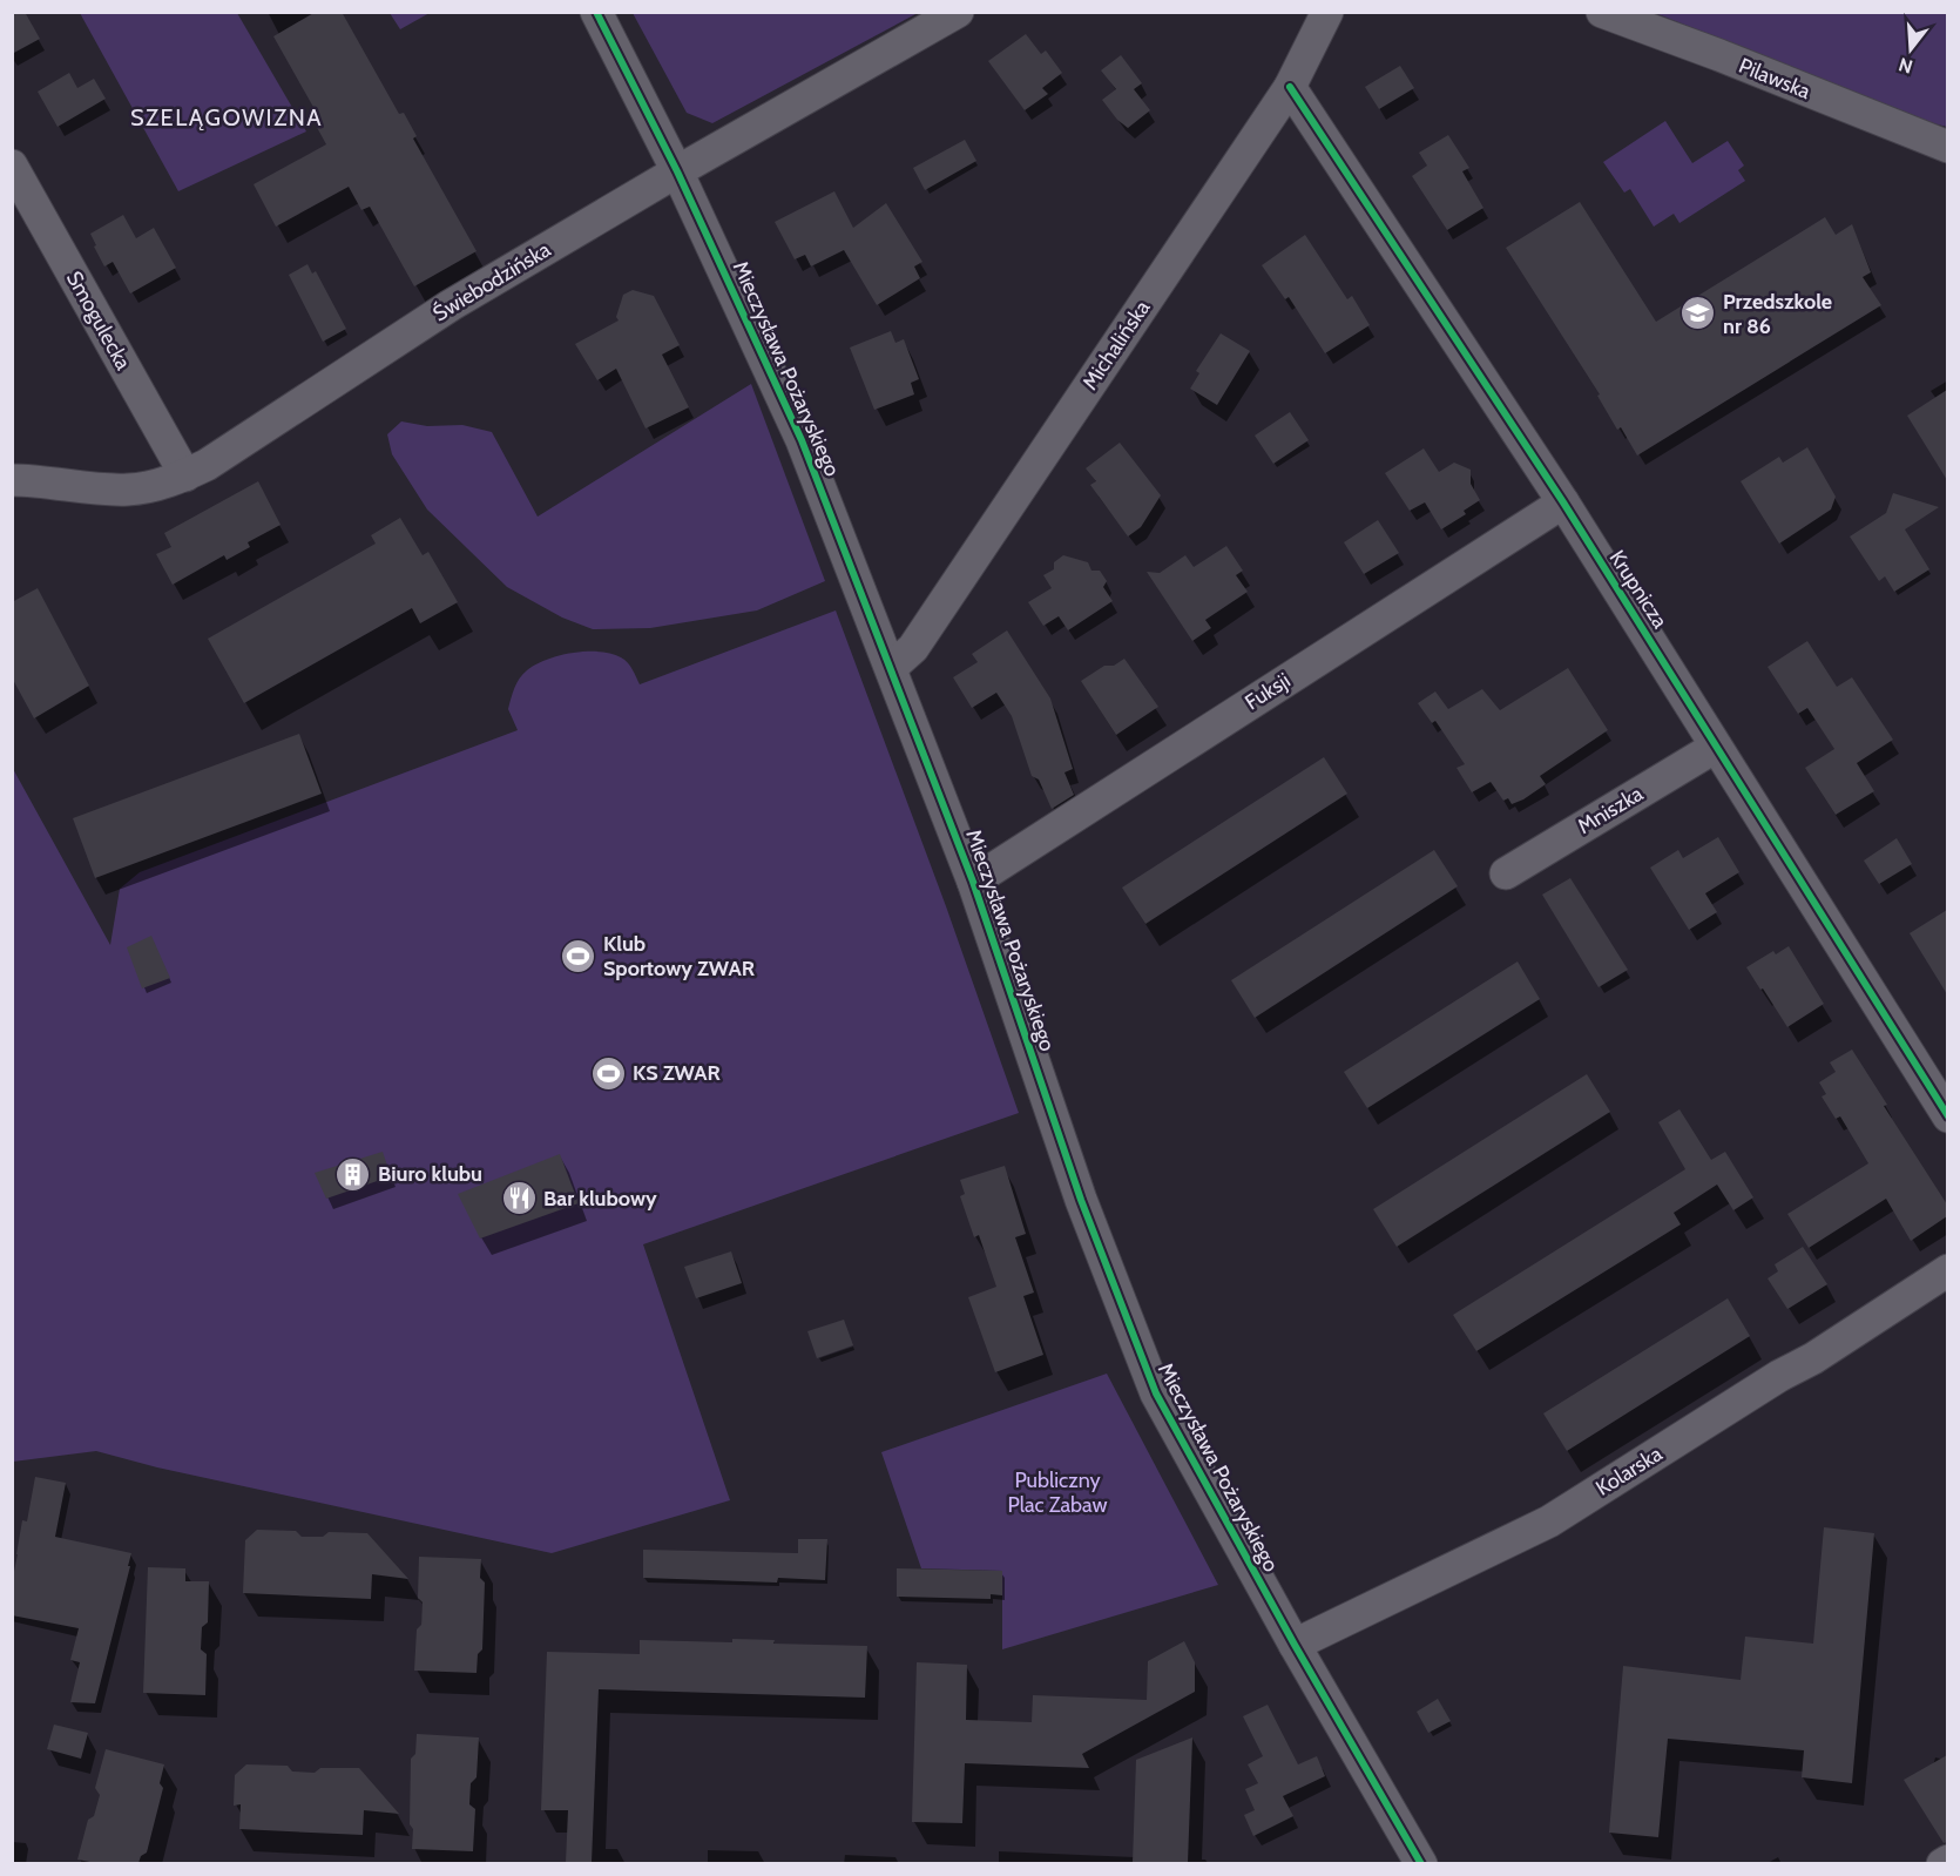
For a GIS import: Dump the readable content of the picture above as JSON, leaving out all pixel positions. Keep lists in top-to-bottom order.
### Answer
{
  "streets": {
    "street": [
      "Pilawska",
      "Świebodzińska",
      "Smogulecka",
      "Michalińska",
      "Mieczysława Pożaryskiego",
      "Krupnicza",
      "Fuksji",
      "Mniszka",
      "Kolarska"
    ]
  },
  "crossings": [
    ["Świebodzińska", "Smogulecka"],
    ["Świebodzińska", "Mieczysława Pożaryskiego"],
    ["Michalińska", "Mieczysława Pożaryskiego"],
    ["Michalińska", "Krupnicza"],
    ["Mieczysława Pożaryskiego", "Fuksji"],
    ["Mieczysława Pożaryskiego", "Kolarska"],
    ["Krupnicza", "Fuksji"],
    ["Krupnicza", "Mniszka"]
  ],
  "districts": ["SZELĄGOWIZNA"],
  "parks": ["Publiczny Plac Zabaw"],
  "places": {
    "school or university": ["Przedszkole nr 86"],
    "sports": ["Klub Sportowy ZWAR", "KS ZWAR"],
    "building": ["Biuro klubu"],
    "restaurant": ["Bar klubowy"]
  },
  "north": "bottom"
}
